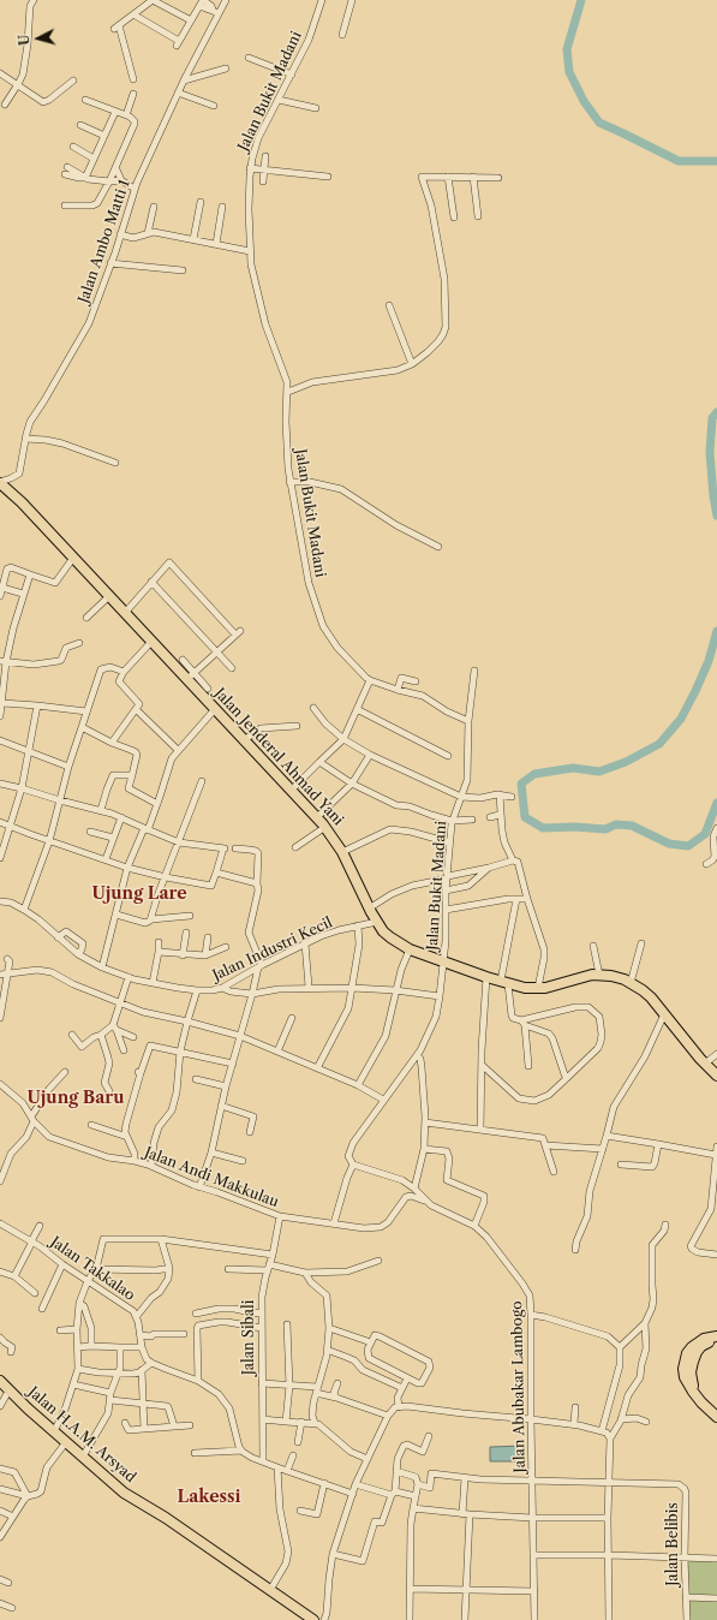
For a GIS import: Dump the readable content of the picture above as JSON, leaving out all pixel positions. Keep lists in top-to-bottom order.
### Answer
{
  "streets": {
    "highway": ["Jalan Jenderal Ahmad Yani", "Jalan H.A.M. Arsyad"],
    "street": [
      "Jalan Bukit Madani",
      "Jalan Ambo Matti 1",
      "Jalan Industri Kecil",
      "Jalan Andi Makkulau",
      "Jalan Takkalao",
      "Jalan Sibali",
      "Jalan Abubakar Lambogo",
      "Jalan Belibis"
    ]
  },
  "crossings": [
    ["Jalan Bukit Madani", "Jalan Jenderal Ahmad Yani"],
    ["Jalan Ambo Matti 1", "Jalan Jenderal Ahmad Yani"],
    ["Jalan Jenderal Ahmad Yani", "Jalan Industri Kecil"],
    ["Jalan Andi Makkulau", "Jalan Sibali"],
    ["Jalan Andi Makkulau", "Jalan Abubakar Lambogo"]
  ],
  "districts": ["Ujung Lare", "Ujung Baru", "Lakessi"],
  "north": "left"
}
